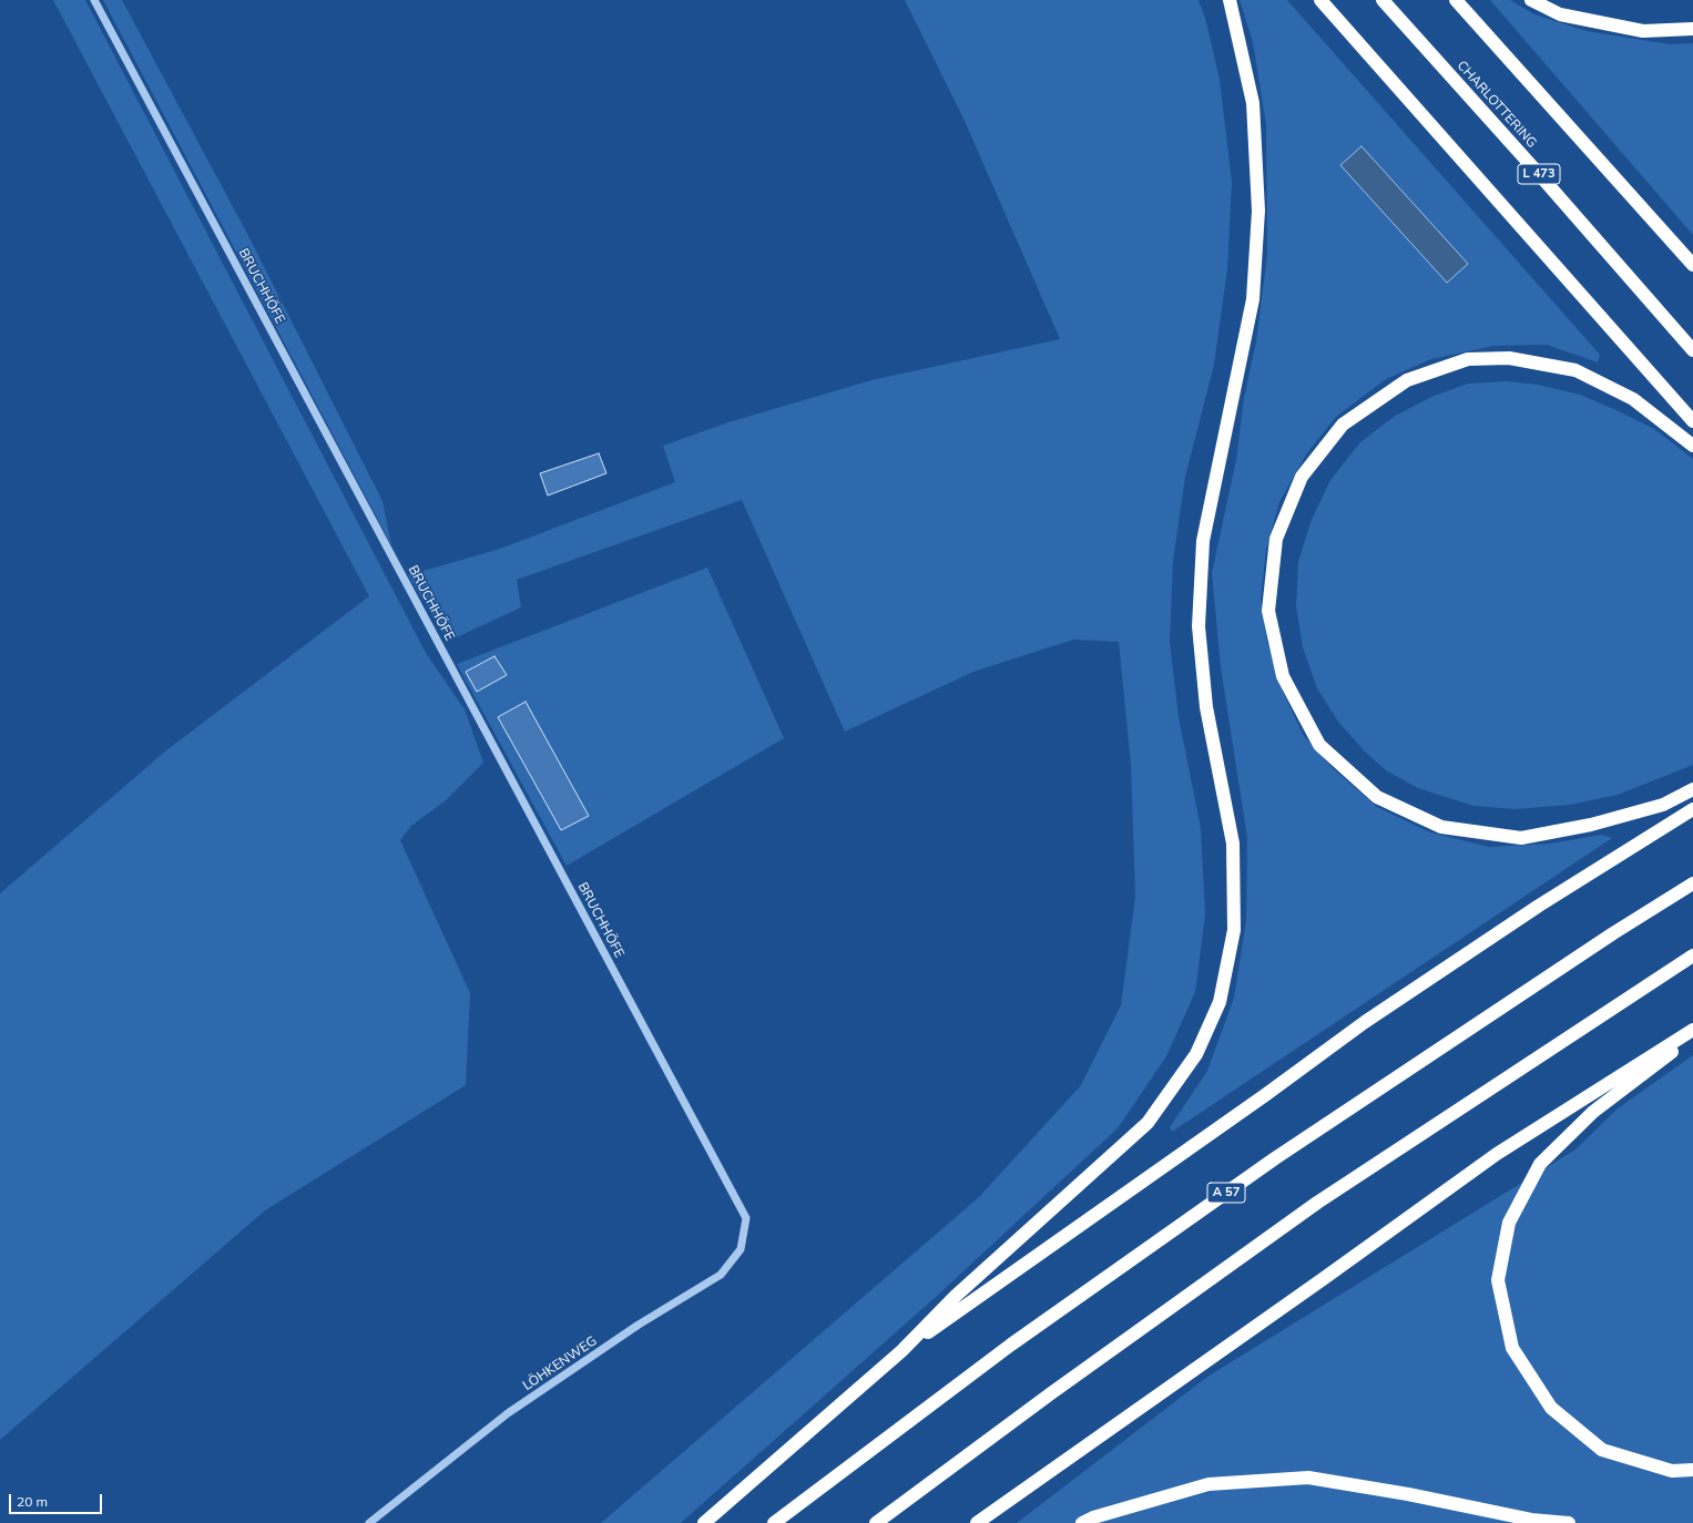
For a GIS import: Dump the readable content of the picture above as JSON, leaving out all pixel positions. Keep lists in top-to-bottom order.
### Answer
{
  "streets": {
    "highway": ["CHARLOTTERING", "L 473", "A 57"],
    "street": ["BRUCHHÖFE", "LÖHKENWEG"]
  },
  "crossings": [
    ["BRUCHHÖFE", "LÖHKENWEG"]
  ],
  "scale_bar": "20 m"
}
